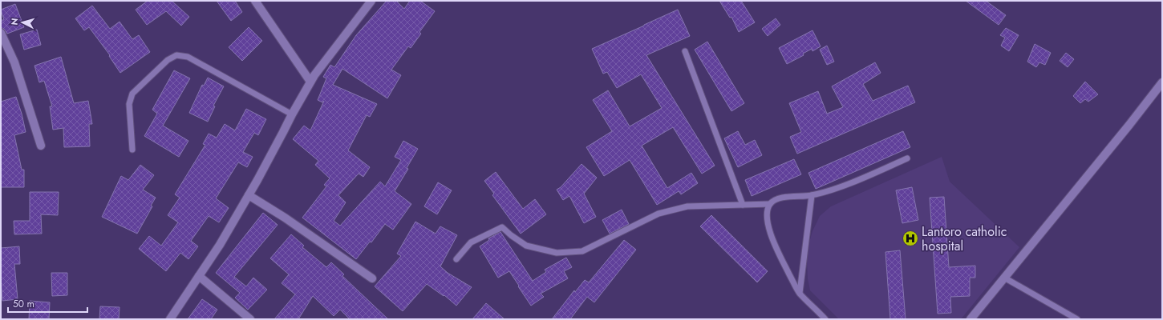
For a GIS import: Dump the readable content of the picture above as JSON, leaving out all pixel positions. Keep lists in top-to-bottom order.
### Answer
{
  "places": {
    "hospital": ["Lantoro catholic hospital"]
  },
  "scale_bar": "50 m",
  "north": "left"
}
